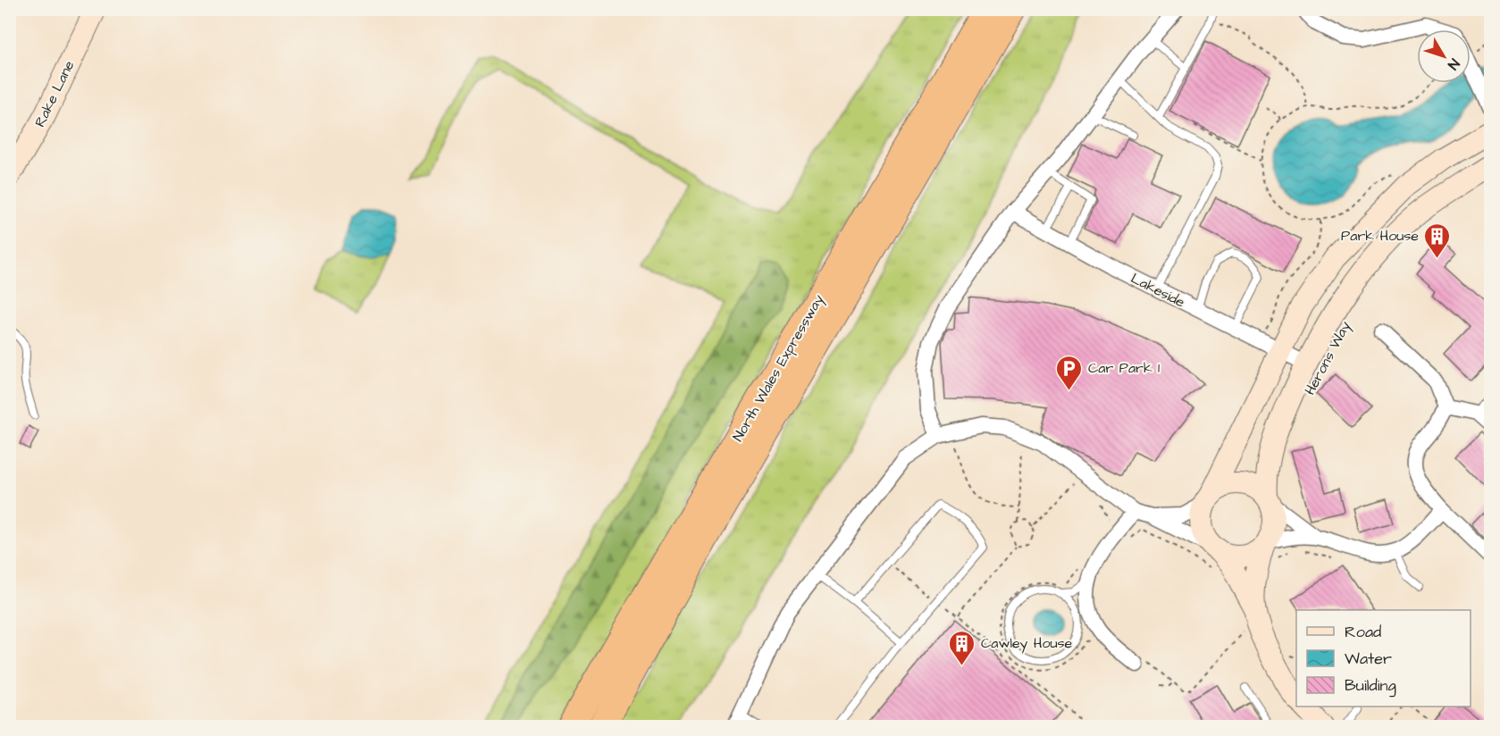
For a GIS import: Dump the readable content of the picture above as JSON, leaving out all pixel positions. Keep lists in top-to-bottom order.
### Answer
{
  "streets": {
    "highway": ["North Wales Expressway"],
    "street": ["Rake Lane", "Lakeside", "Herons Way"]
  },
  "crossings": [
    ["Lakeside", "Herons Way"]
  ],
  "places": {
    "building": ["Park House", "Cawley House"],
    "parking": ["Car Park 1"]
  },
  "legend": ["Road", "Water", "Building"],
  "north": "bottom right"
}
